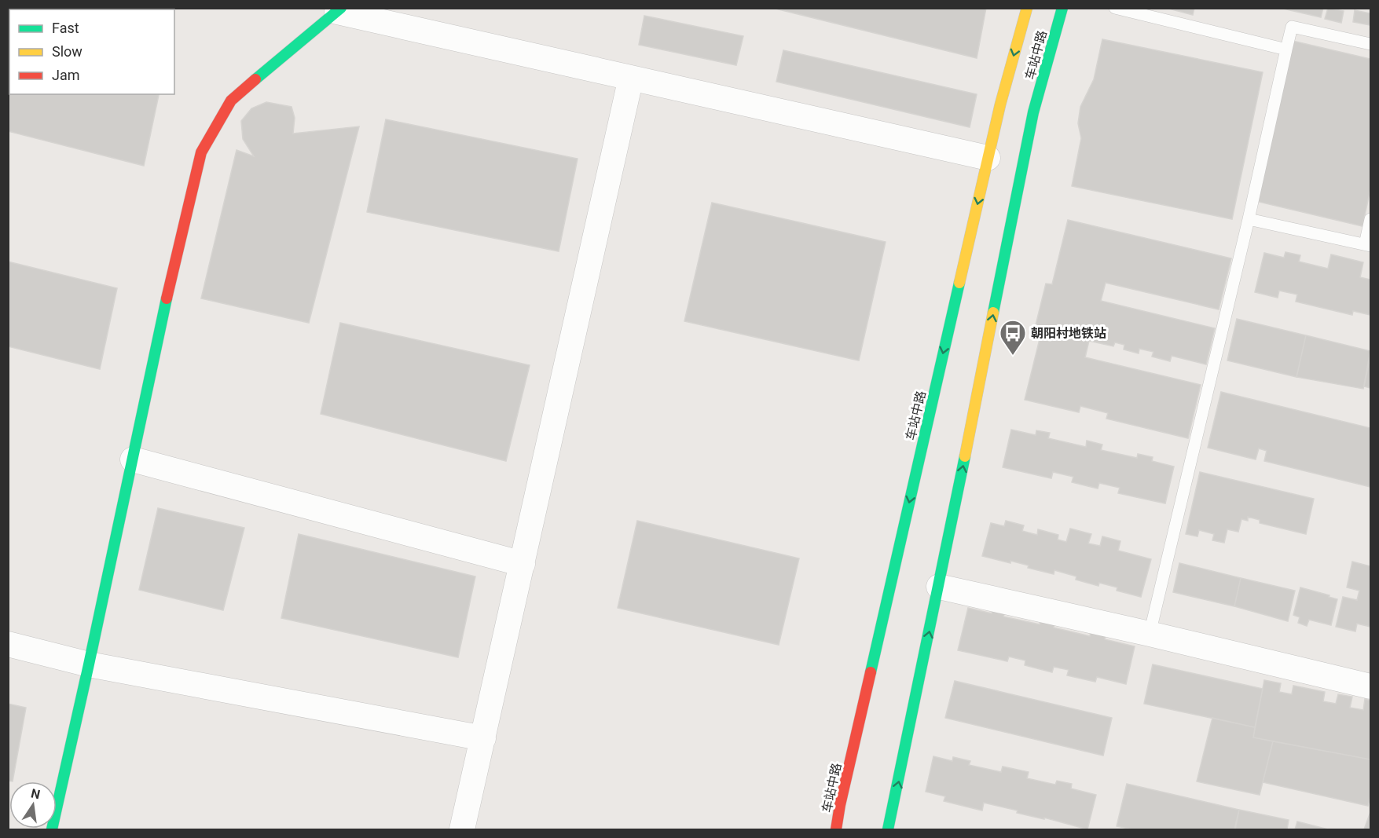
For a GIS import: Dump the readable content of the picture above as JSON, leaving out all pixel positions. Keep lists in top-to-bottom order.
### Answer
{
  "streets": {
    "main road": ["车站中路"]
  },
  "places": {
    "bus stop": ["朝阳村地铁站"]
  },
  "legend": ["Fast", "Slow", "Jam"],
  "north": "top"
}
